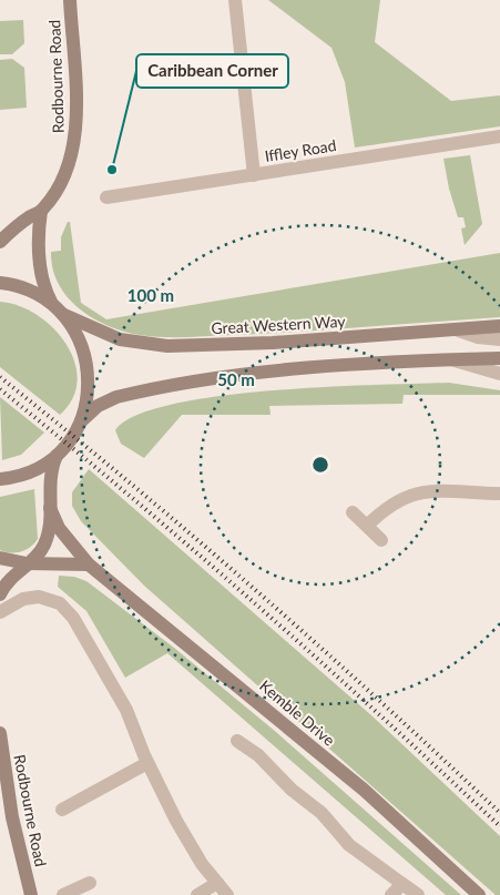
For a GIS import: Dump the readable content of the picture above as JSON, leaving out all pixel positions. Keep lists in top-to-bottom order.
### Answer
{
  "streets": {
    "main road": ["Rodbourne Road", "Great Western Way", "Kemble Drive"],
    "street": ["Iffley Road"]
  },
  "places": ["Caribbean Corner"],
  "rings": ["100 m", "50 m"]
}
